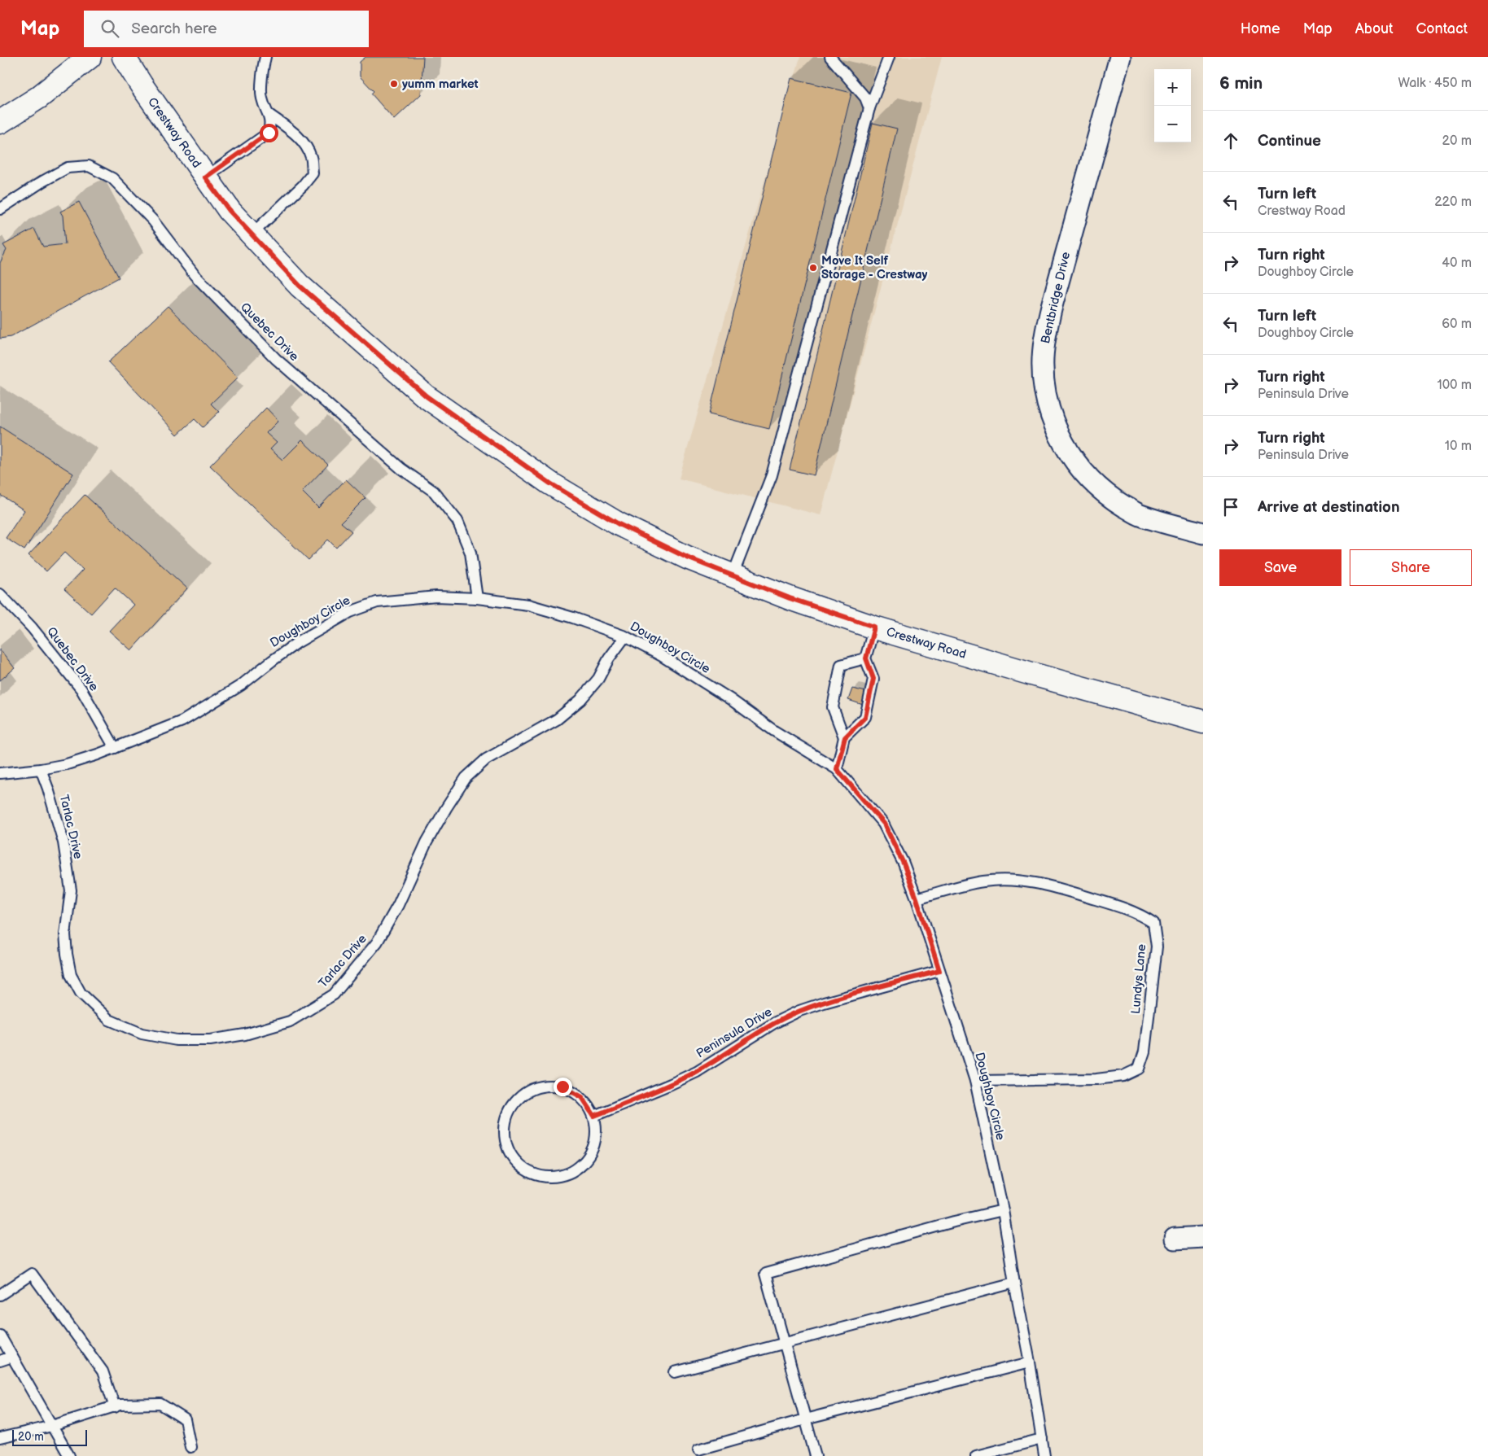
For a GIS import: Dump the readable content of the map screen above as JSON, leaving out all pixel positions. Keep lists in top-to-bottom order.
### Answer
{
  "streets": {
    "main road": ["Crestway Road"],
    "street": ["Bentbridge Drive"],
    "lane": [
      "Quebec Drive",
      "Doughboy Circle",
      "Tarlac Drive",
      "Lundys Lane",
      "Peninsula Drive"
    ]
  },
  "crossings": [
    ["Quebec Drive", "Doughboy Circle"],
    ["Doughboy Circle", "Tarlac Drive"],
    ["Doughboy Circle", "Lundys Lane"],
    ["Doughboy Circle", "Peninsula Drive"]
  ],
  "places": ["yumm market", "Move It Self Storage - Crestway"],
  "scale_bar": "20 m",
  "page": {
    "header": "Map",
    "search": "Search here",
    "nav": [
      "Home",
      "Map",
      "About",
      "Contact"
    ],
    "heading": ["6 min", "Walk · 450 m"],
    "map_buttons": ["+", "−"],
    "list": [
      ["Continue", "20 m"],
      ["Turn left", "Crestway Road", "220 m"],
      ["Turn right", "Doughboy Circle", "40 m"],
      ["Turn left", "Doughboy Circle", "60 m"],
      ["Turn right", "Peninsula Drive", "100 m"],
      ["Turn right", "Peninsula Drive", "10 m"],
      "Arrive at destination"
    ],
    "buttons": ["Save", "Share"],
    "scale": "20 m"
  }
}
